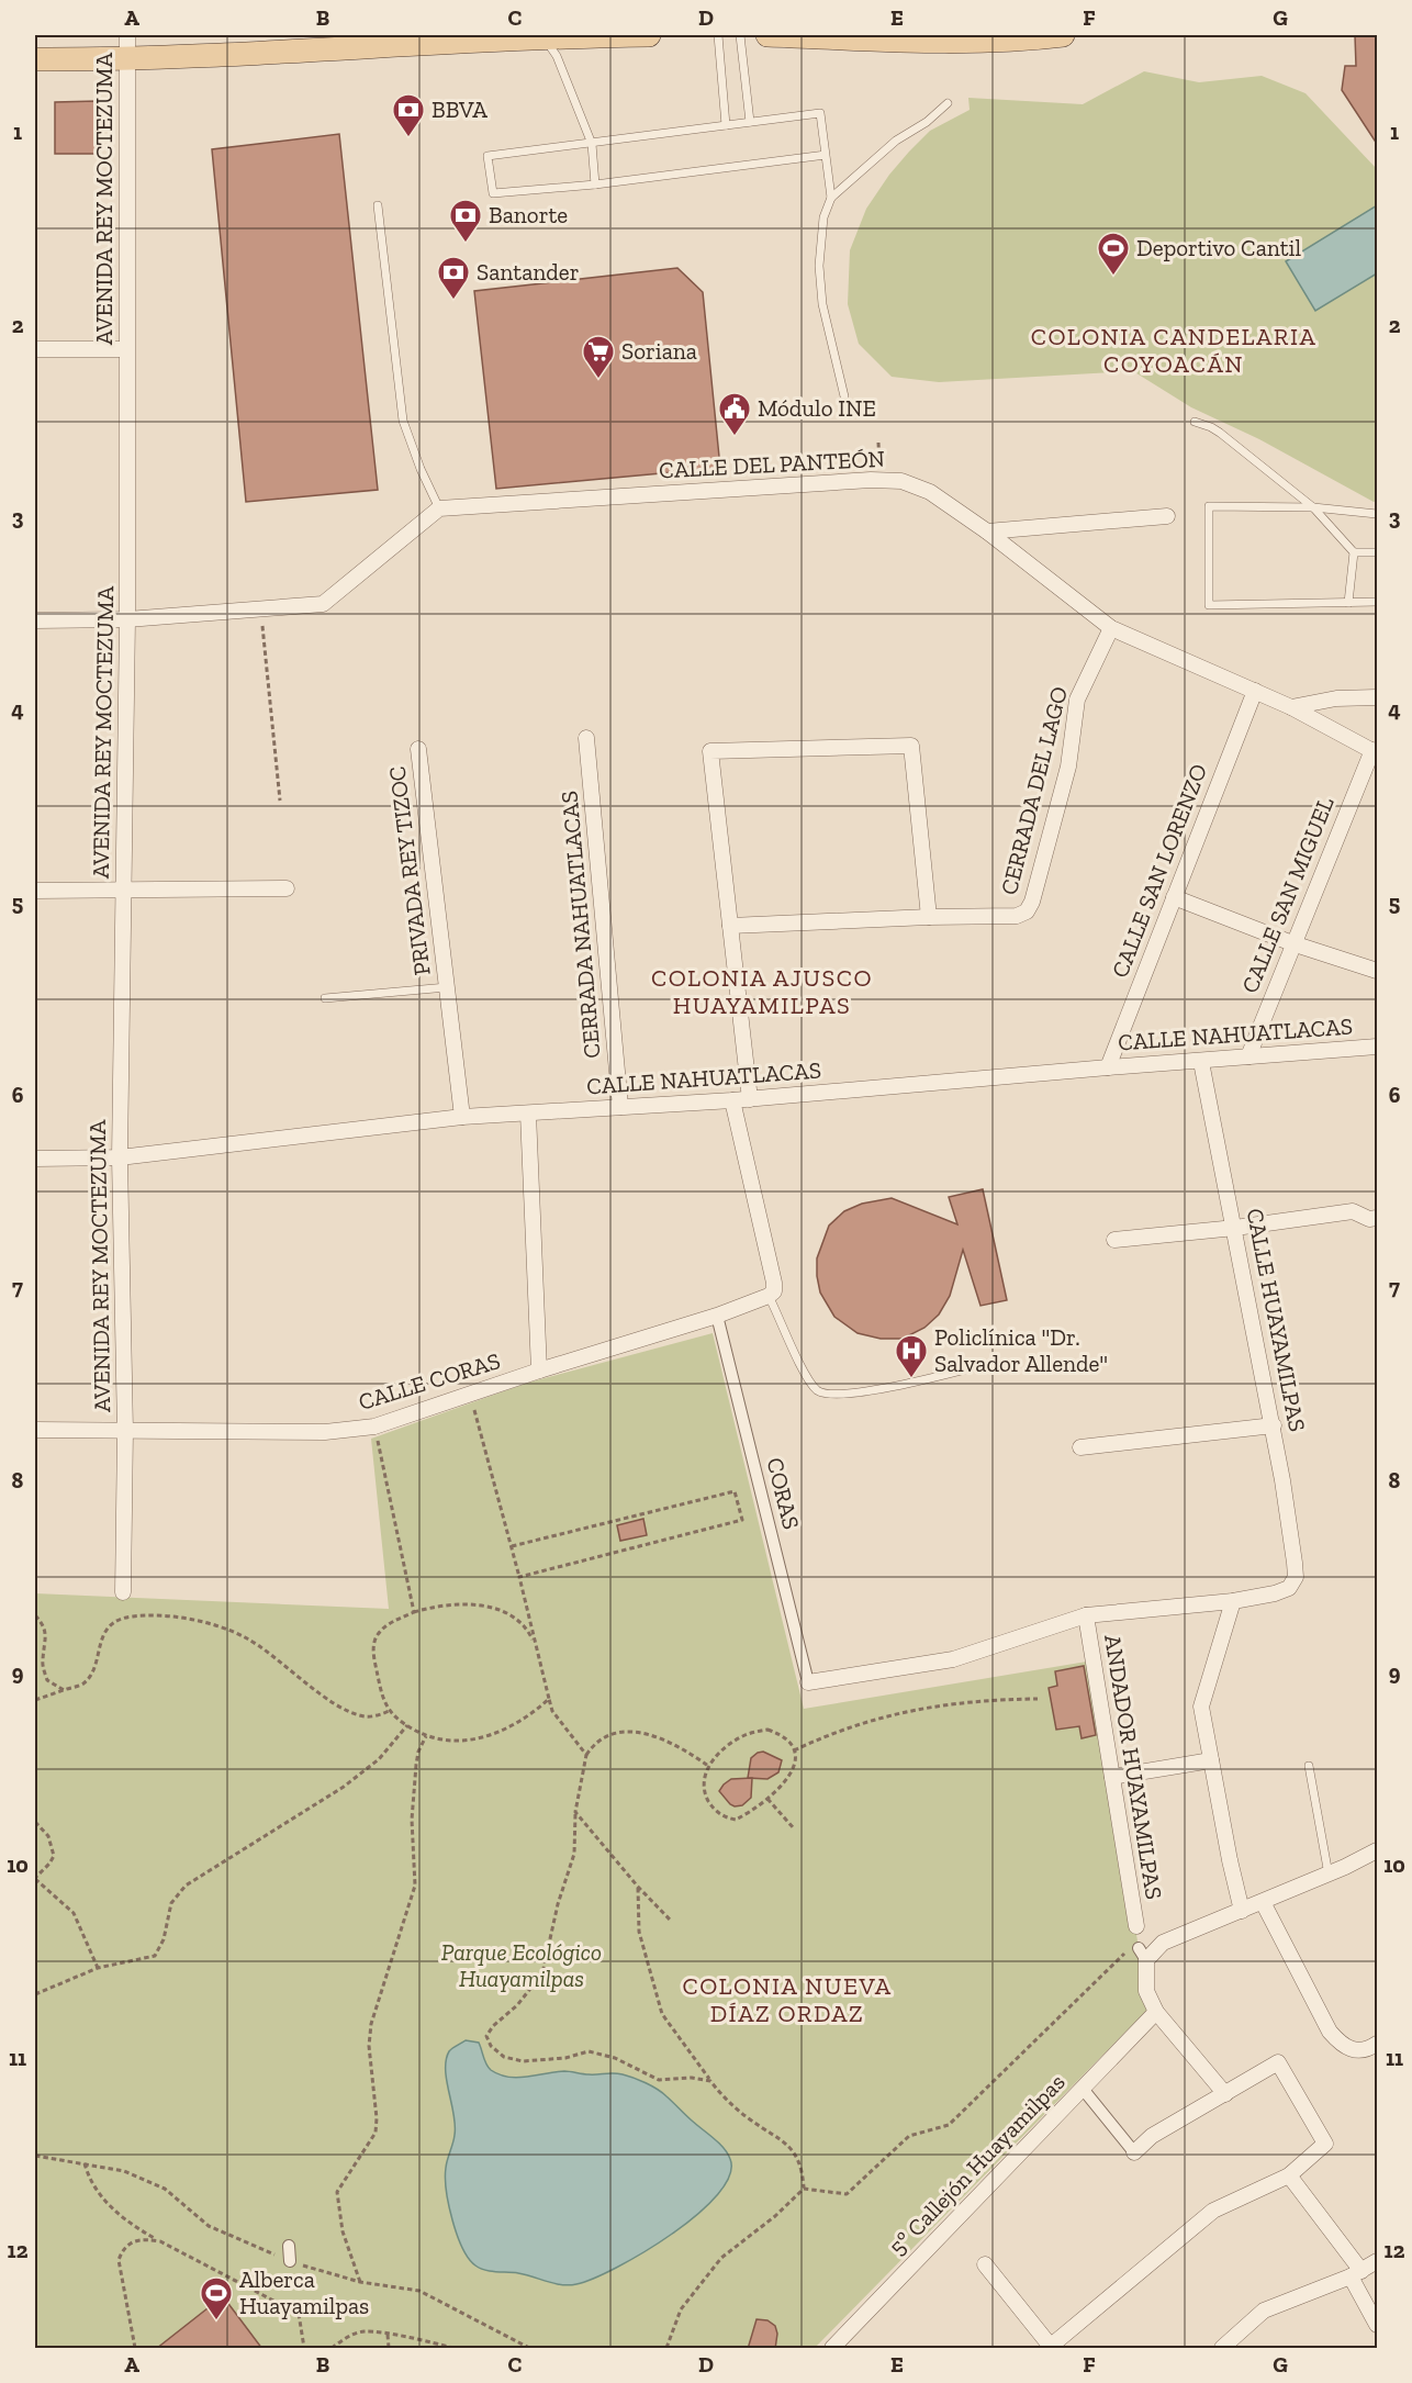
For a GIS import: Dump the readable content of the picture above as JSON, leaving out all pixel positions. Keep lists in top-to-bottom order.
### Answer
{
  "streets": {
    "street": [
      "AVENIDA REY MOCTEZUMA",
      "CALLE DEL PANTEÓN",
      "CERRADA DEL LAGO",
      "PRIVADA REY TIZOC",
      "CALLE SAN LORENZO",
      "CALLE SAN MIGUEL",
      "CERRADA NAHUATLACAS",
      "CALLE NAHUATLACAS",
      "CALLE HUAYAMILPAS",
      "CALLE CORAS",
      "CORAS",
      "ANDADOR HUAYAMILPAS",
      "5º Callejón Huayamilpas"
    ]
  },
  "crossings": [
    ["AVENIDA REY MOCTEZUMA", "CALLE NAHUATLACAS"],
    ["AVENIDA REY MOCTEZUMA", "CALLE CORAS"],
    ["CALLE DEL PANTEÓN", "CERRADA DEL LAGO"],
    ["CALLE DEL PANTEÓN", "CALLE SAN LORENZO"],
    ["CALLE DEL PANTEÓN", "CALLE SAN MIGUEL"],
    ["PRIVADA REY TIZOC", "CALLE NAHUATLACAS"],
    ["CALLE SAN LORENZO", "CALLE NAHUATLACAS"],
    ["CALLE SAN MIGUEL", "CALLE NAHUATLACAS"],
    ["CERRADA NAHUATLACAS", "CALLE NAHUATLACAS"],
    ["CALLE NAHUATLACAS", "CALLE HUAYAMILPAS"],
    ["CALLE CORAS", "CORAS"]
  ],
  "districts": ["COLONIA CANDELARIA COYOACÁN", "COLONIA AJUSCO HUAYAMILPAS", "COLONIA NUEVA DÍAZ ORDAZ"],
  "parks": ["Parque Ecológico Huayamilpas"],
  "places": {
    "bank": ["BBVA", "Banorte", "Santander"],
    "sports": ["Deportivo Cantil", "Alberca Huayamilpas"],
    "supermarket": ["Soriana"],
    "public building": ["Módulo INE"],
    "hospital": ["Policlínica \"Dr. Salvador Allende\""]
  },
  "grid": {
    "columns": [
      "A",
      "B",
      "C",
      "D",
      "E",
      "F",
      "G"
    ],
    "rows": [
      "1",
      "2",
      "3",
      "4",
      "5",
      "6",
      "7",
      "8",
      "9",
      "10",
      "11",
      "12"
    ]
  }
}
